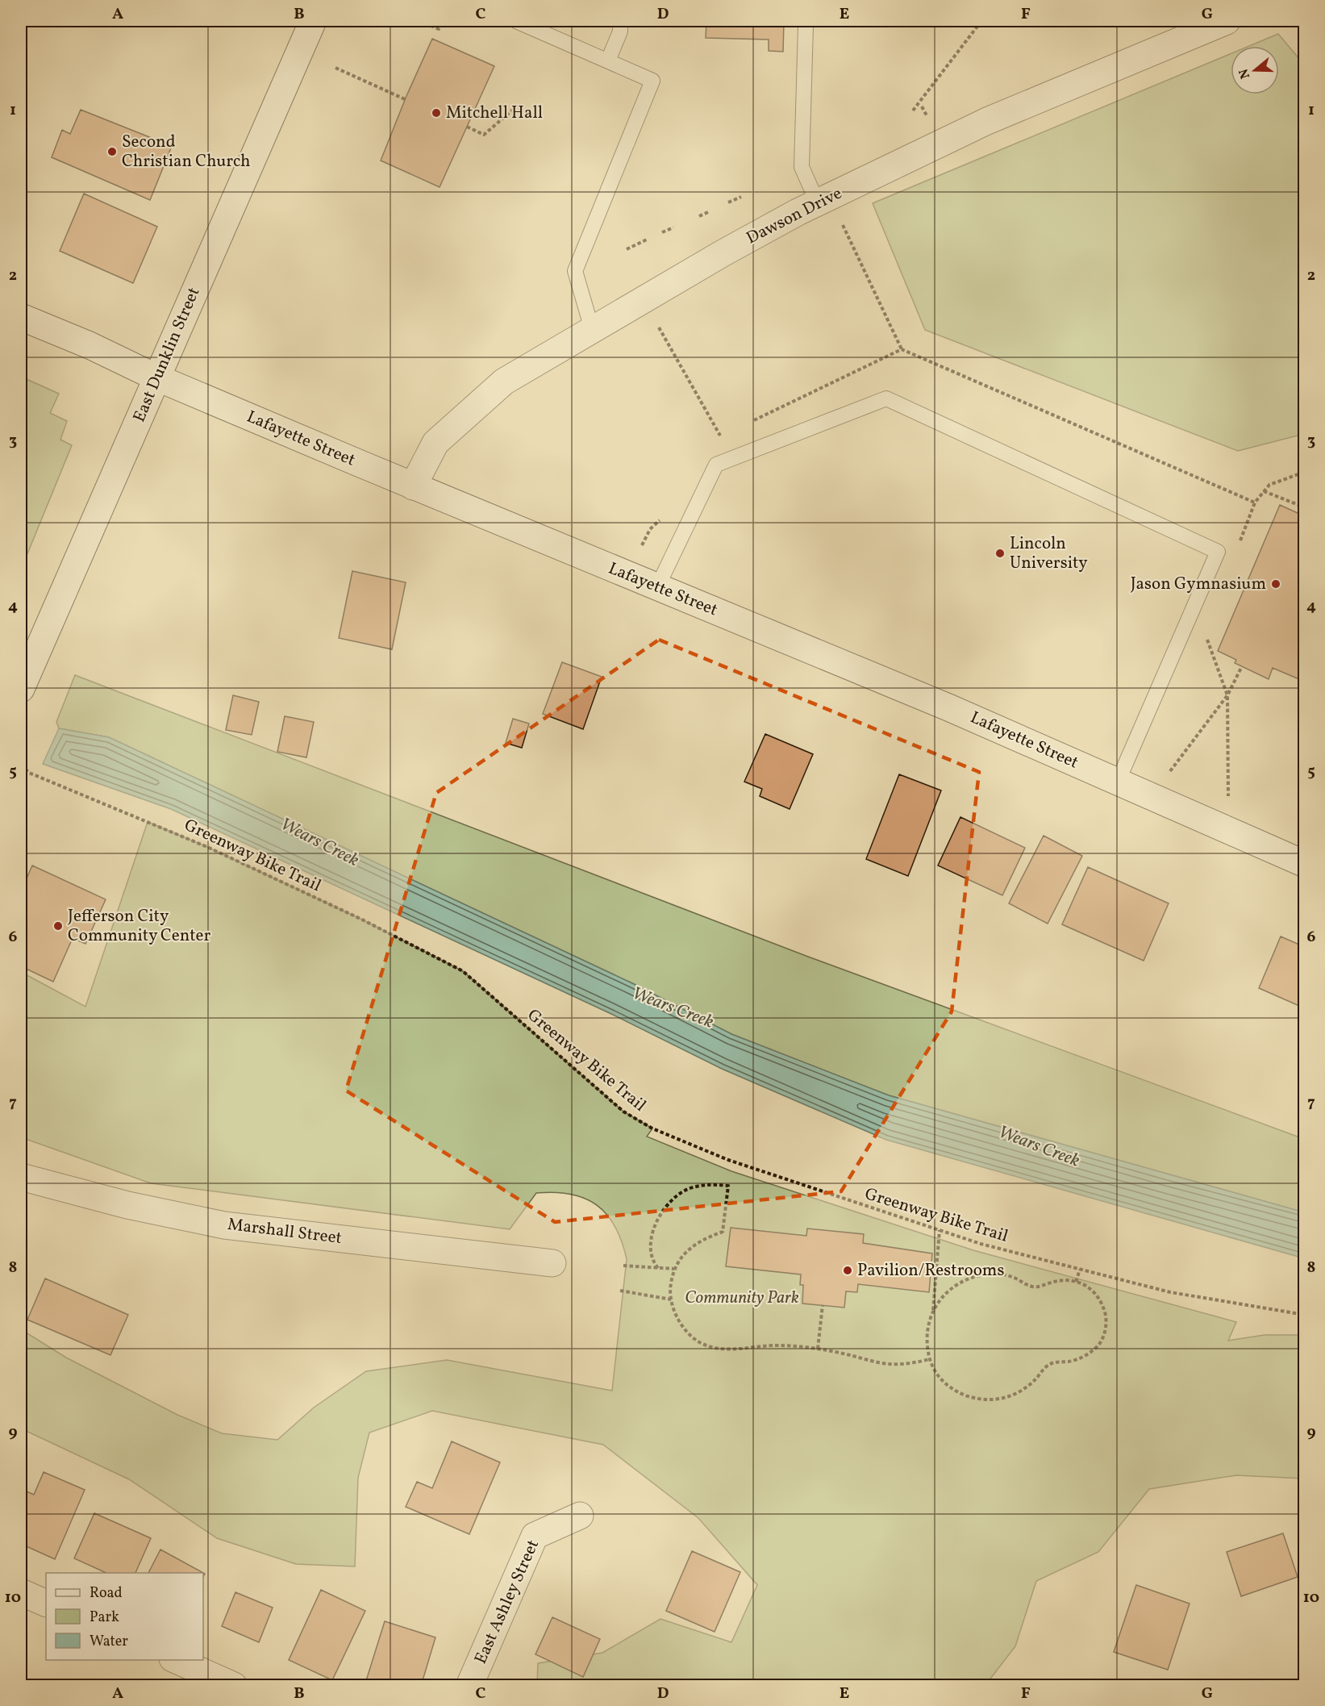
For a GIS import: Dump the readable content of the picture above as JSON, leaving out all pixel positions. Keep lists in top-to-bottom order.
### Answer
{
  "streets": {
    "main road": [
      "Dawson Drive",
      "East Dunklin Street",
      "Lafayette Street",
      "Marshall Street",
      "East Ashley Street"
    ],
    "path": ["Greenway Bike Trail"]
  },
  "crossings": [
    ["Dawson Drive", "Lafayette Street"],
    ["East Dunklin Street", "Lafayette Street"]
  ],
  "water": ["Wears Creek"],
  "parks": ["Community Park"],
  "places": [
    "Mitchell Hall",
    "Second Christian Church",
    "Lincoln University",
    "Jason Gymnasium",
    "Jefferson City Community Center",
    "Pavilion/Restrooms"
  ],
  "legend": ["Road", "Park", "Water"],
  "north": "left",
  "grid": {
    "columns": [
      "A",
      "B",
      "C",
      "D",
      "E",
      "F",
      "G"
    ],
    "rows": [
      "1",
      "2",
      "3",
      "4",
      "5",
      "6",
      "7",
      "8",
      "9",
      "10"
    ]
  }
}
